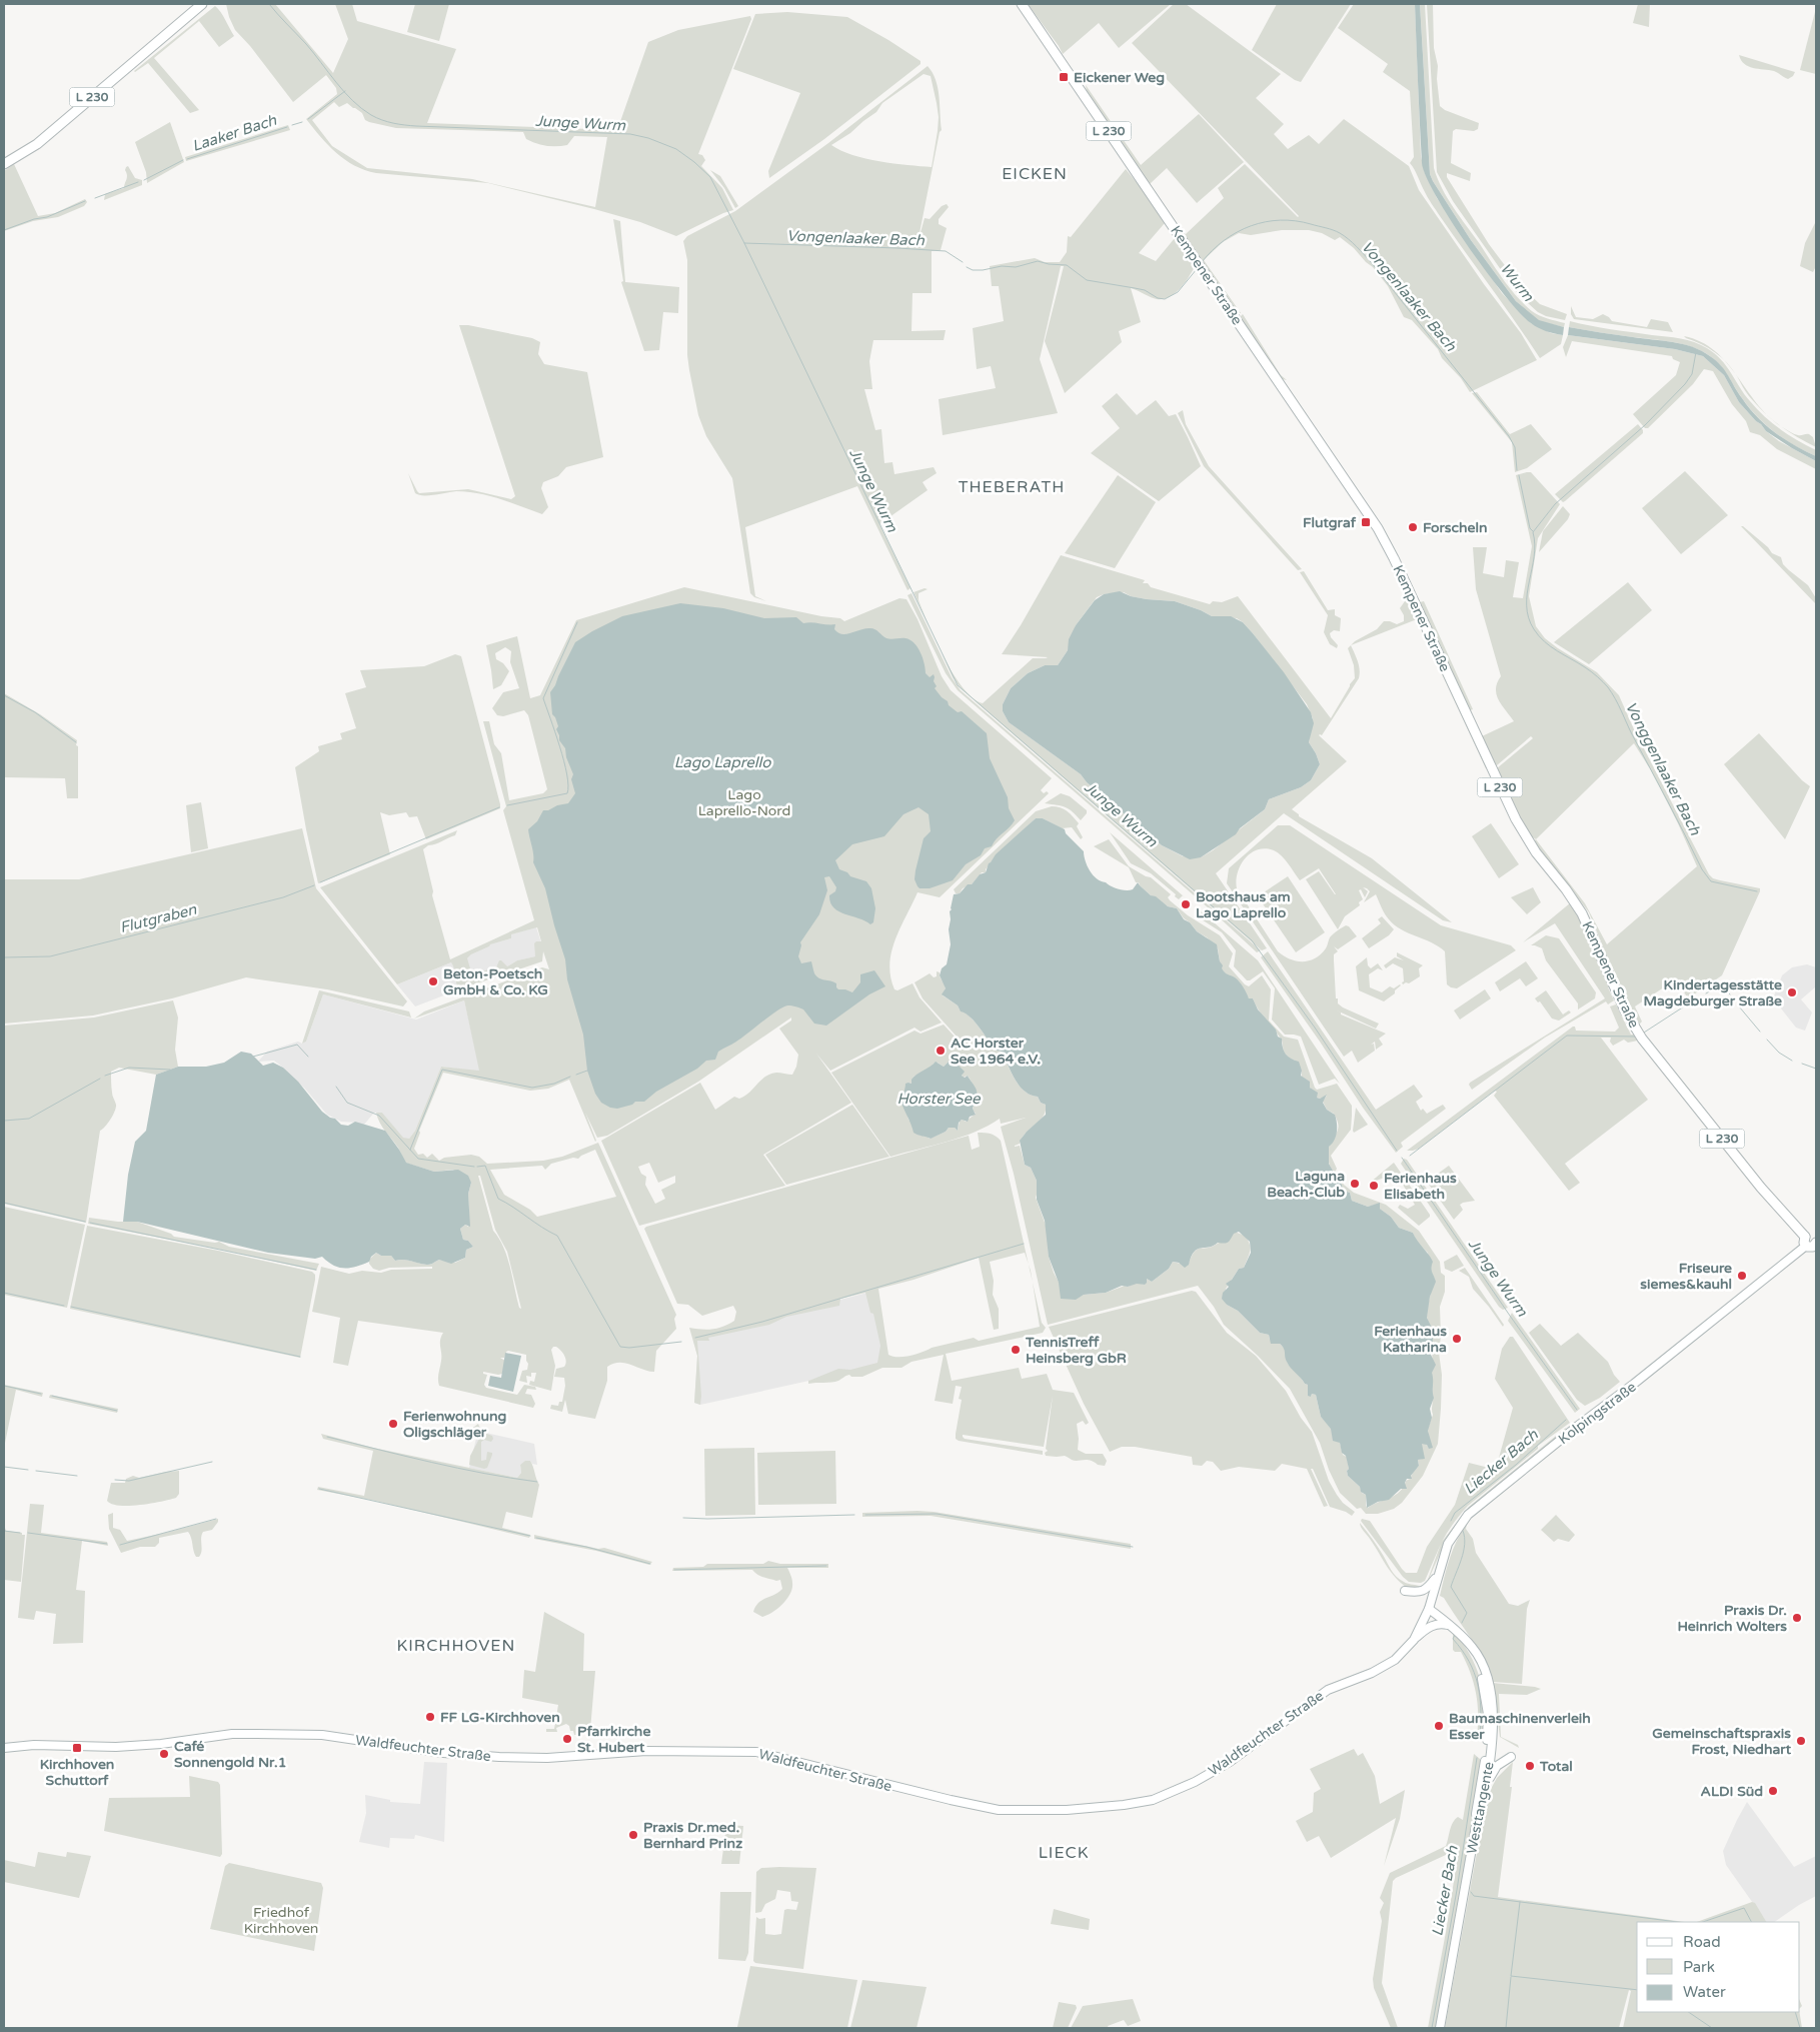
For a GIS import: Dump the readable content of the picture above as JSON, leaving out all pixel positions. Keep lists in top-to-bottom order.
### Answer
{
  "streets": {
    "main road": ["L 230", "Kempener Straße"],
    "street": ["Kolpingstraße", "Waldfeuchter Straße", "Westtangente"]
  },
  "crossings": [
    ["Kempener Straße", "Kolpingstraße"],
    ["Kolpingstraße", "Waldfeuchter Straße"],
    ["Kolpingstraße", "Westtangente"],
    ["Waldfeuchter Straße", "Westtangente"]
  ],
  "districts": [
    "EICKEN",
    "THEBERATH",
    "KIRCHHOVEN",
    "LIECK"
  ],
  "water": [
    "Junge Wurm",
    "Laaker Bach",
    "Vongenlaaker Bach",
    "Wurm",
    "Lago Laprello",
    "Vonggenlaaker Bach",
    "Flutgraben",
    "Horster See",
    "Liecker Bach"
  ],
  "parks": ["Lago Laprello-Nord", "Friedhof Kirchhoven"],
  "places": {
    "transit": ["Eickener Weg", "Flutgraf", "Kirchhoven Schuttorf"],
    "other": [
      "Forscheln",
      "Bootshaus am Lago Laprello",
      "Beton-Poetsch GmbH & Co. KG",
      "Kindertagesstätte Magdeburger Straße",
      "AC Horster See 1964 e.V.",
      "Laguna Beach-Club",
      "Ferienhaus Elisabeth",
      "Friseure siemes&kauhl",
      "Ferienhaus Katharina",
      "TennisTreff Heinsberg GbR",
      "Ferienwohnung Oligschläger",
      "Praxis Dr. Heinrich Wolters",
      "FF LG-Kirchhoven",
      "Baumaschinenverleih Esser",
      "Pfarrkirche St. Hubert",
      "Gemeinschaftspraxis Frost, Niedhart",
      "Café Sonnengold Nr.1",
      "Total",
      "ALDI Süd",
      "Praxis Dr.med. Bernhard Prinz"
    ]
  },
  "legend": ["Road", "Park", "Water"]
}
